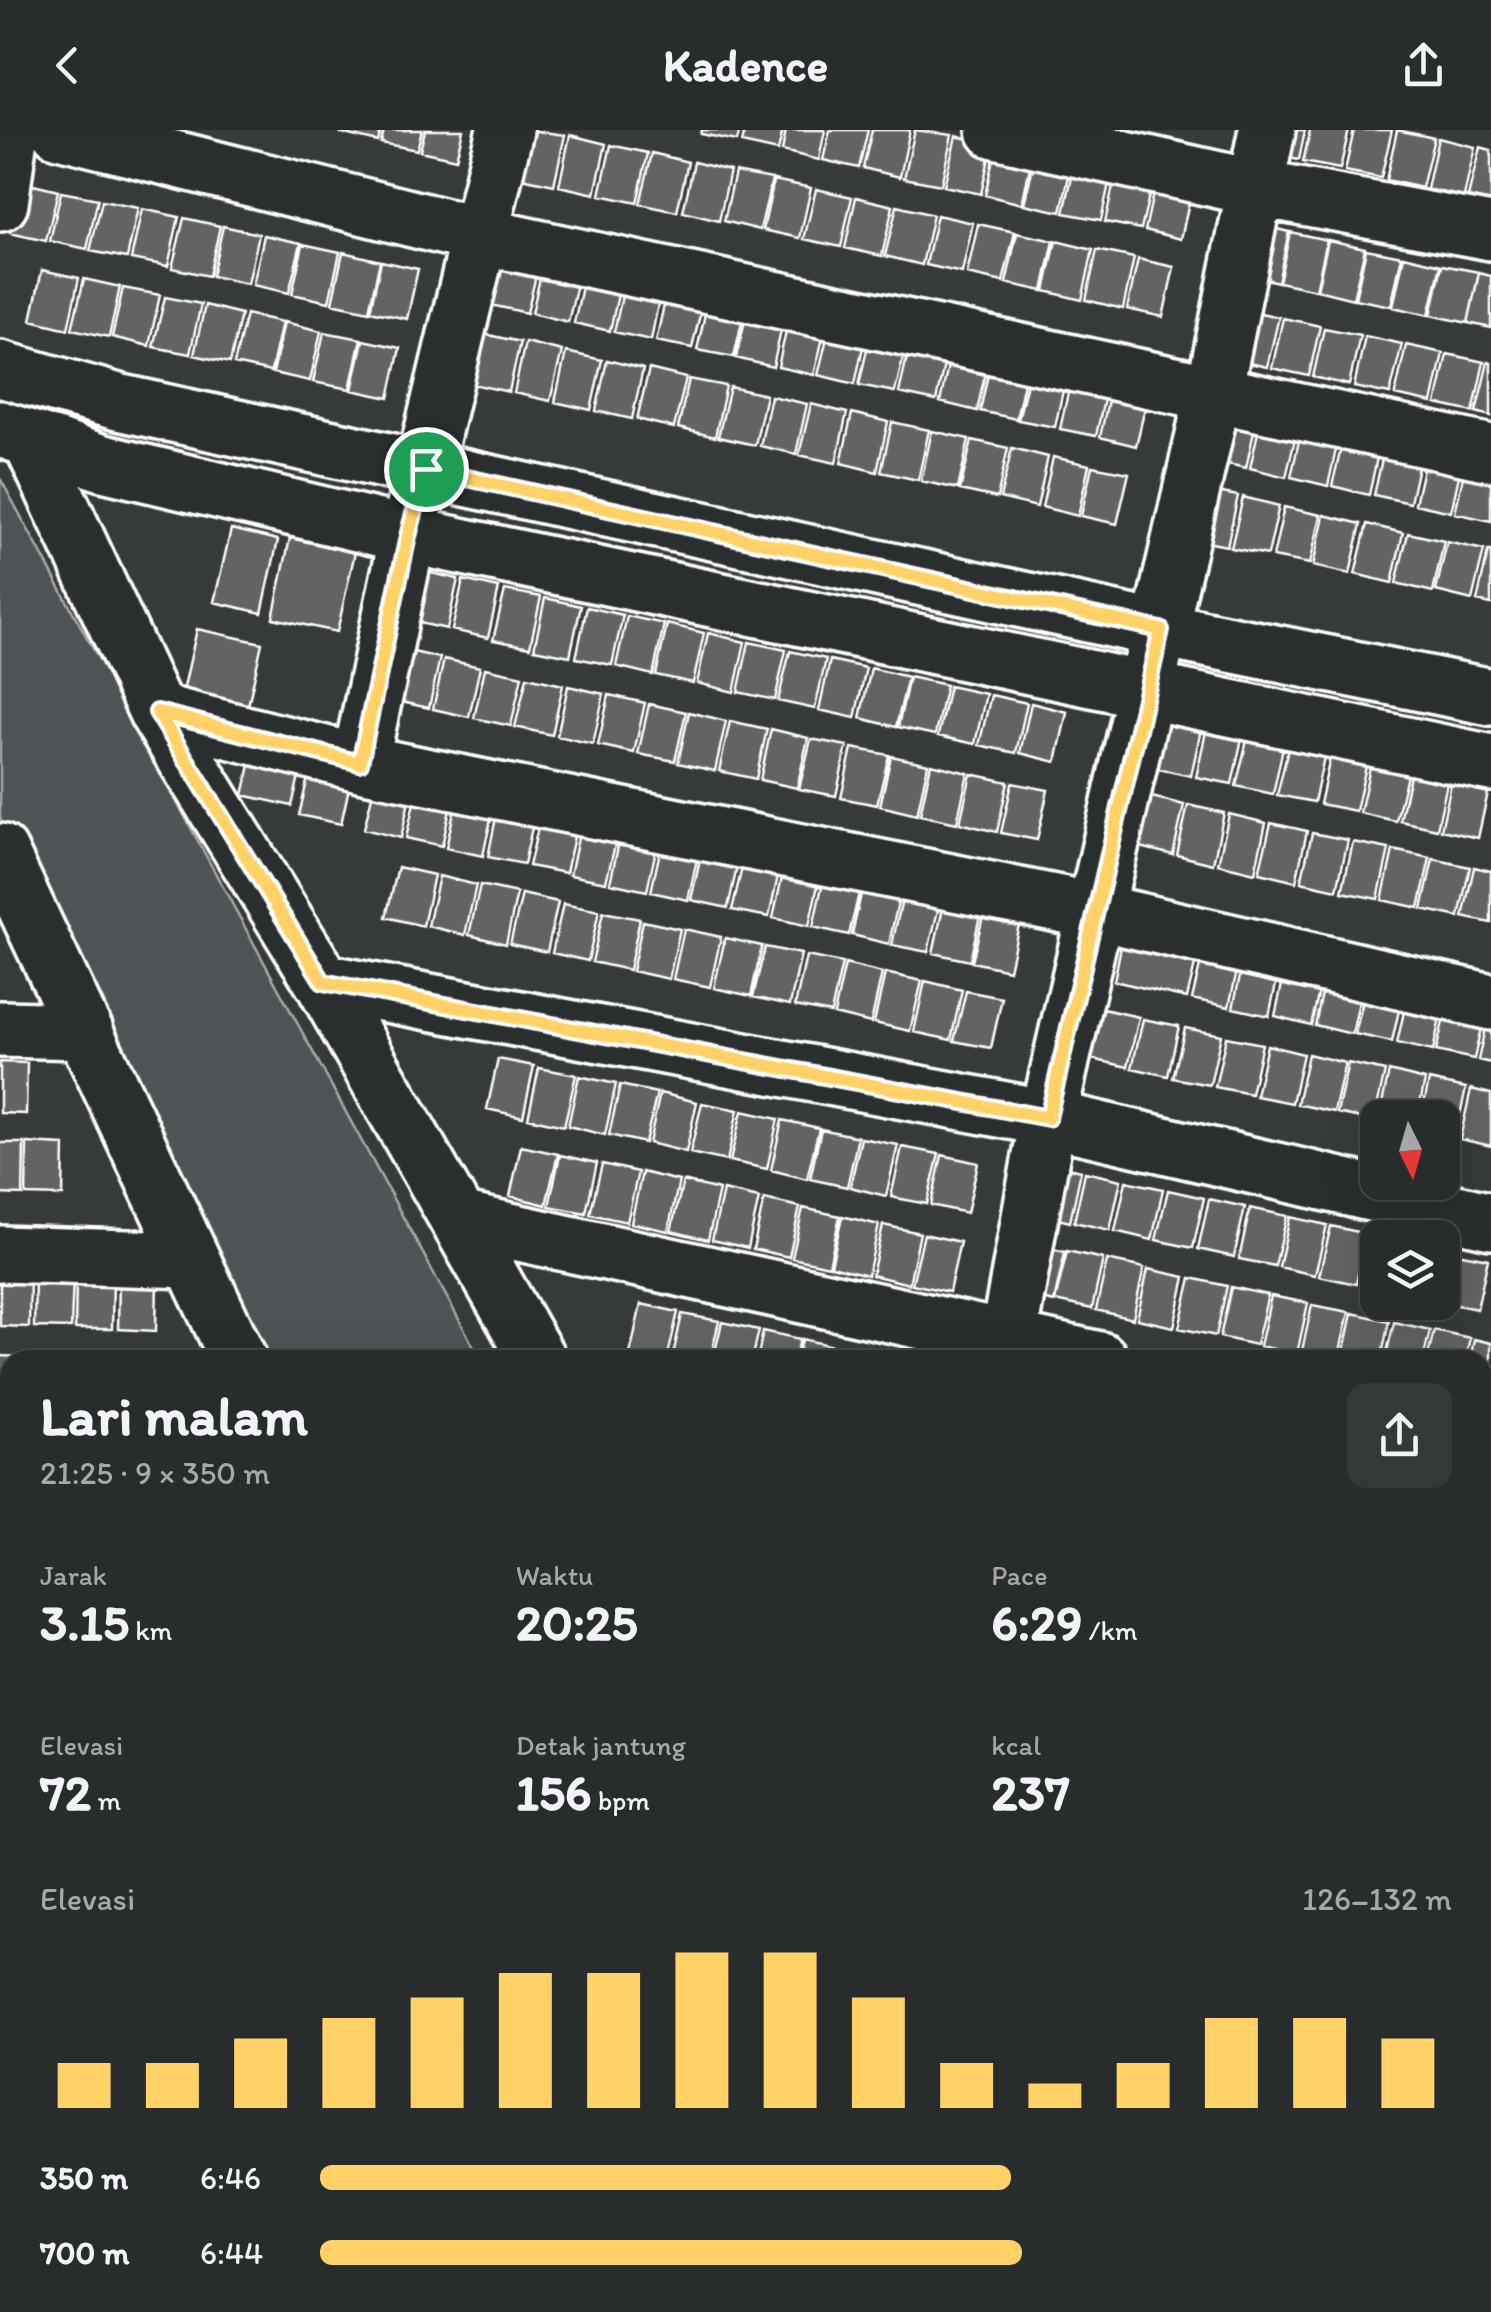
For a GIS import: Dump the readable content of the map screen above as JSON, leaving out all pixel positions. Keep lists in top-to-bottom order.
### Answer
{
  "north": "bottom",
  "page": {
    "header": "Kadence",
    "heading": ["Lari malam", "21:25 · 9 × 350 m"],
    "stats": [
      ["Jarak", "3.15 km"],
      ["Waktu", "20:25"],
      ["Pace", "6:29 /km"],
      ["Elevasi", "72 m"],
      ["Detak jantung", "156 bpm"],
      ["kcal", "237"]
    ],
    "chart": ["Elevasi", "126–132 m"],
    "list": [
      {
        "name": "350 m",
        "note": "6:46"
      },
      {
        "name": "700 m",
        "note": "6:44"
      }
    ]
  }
}
